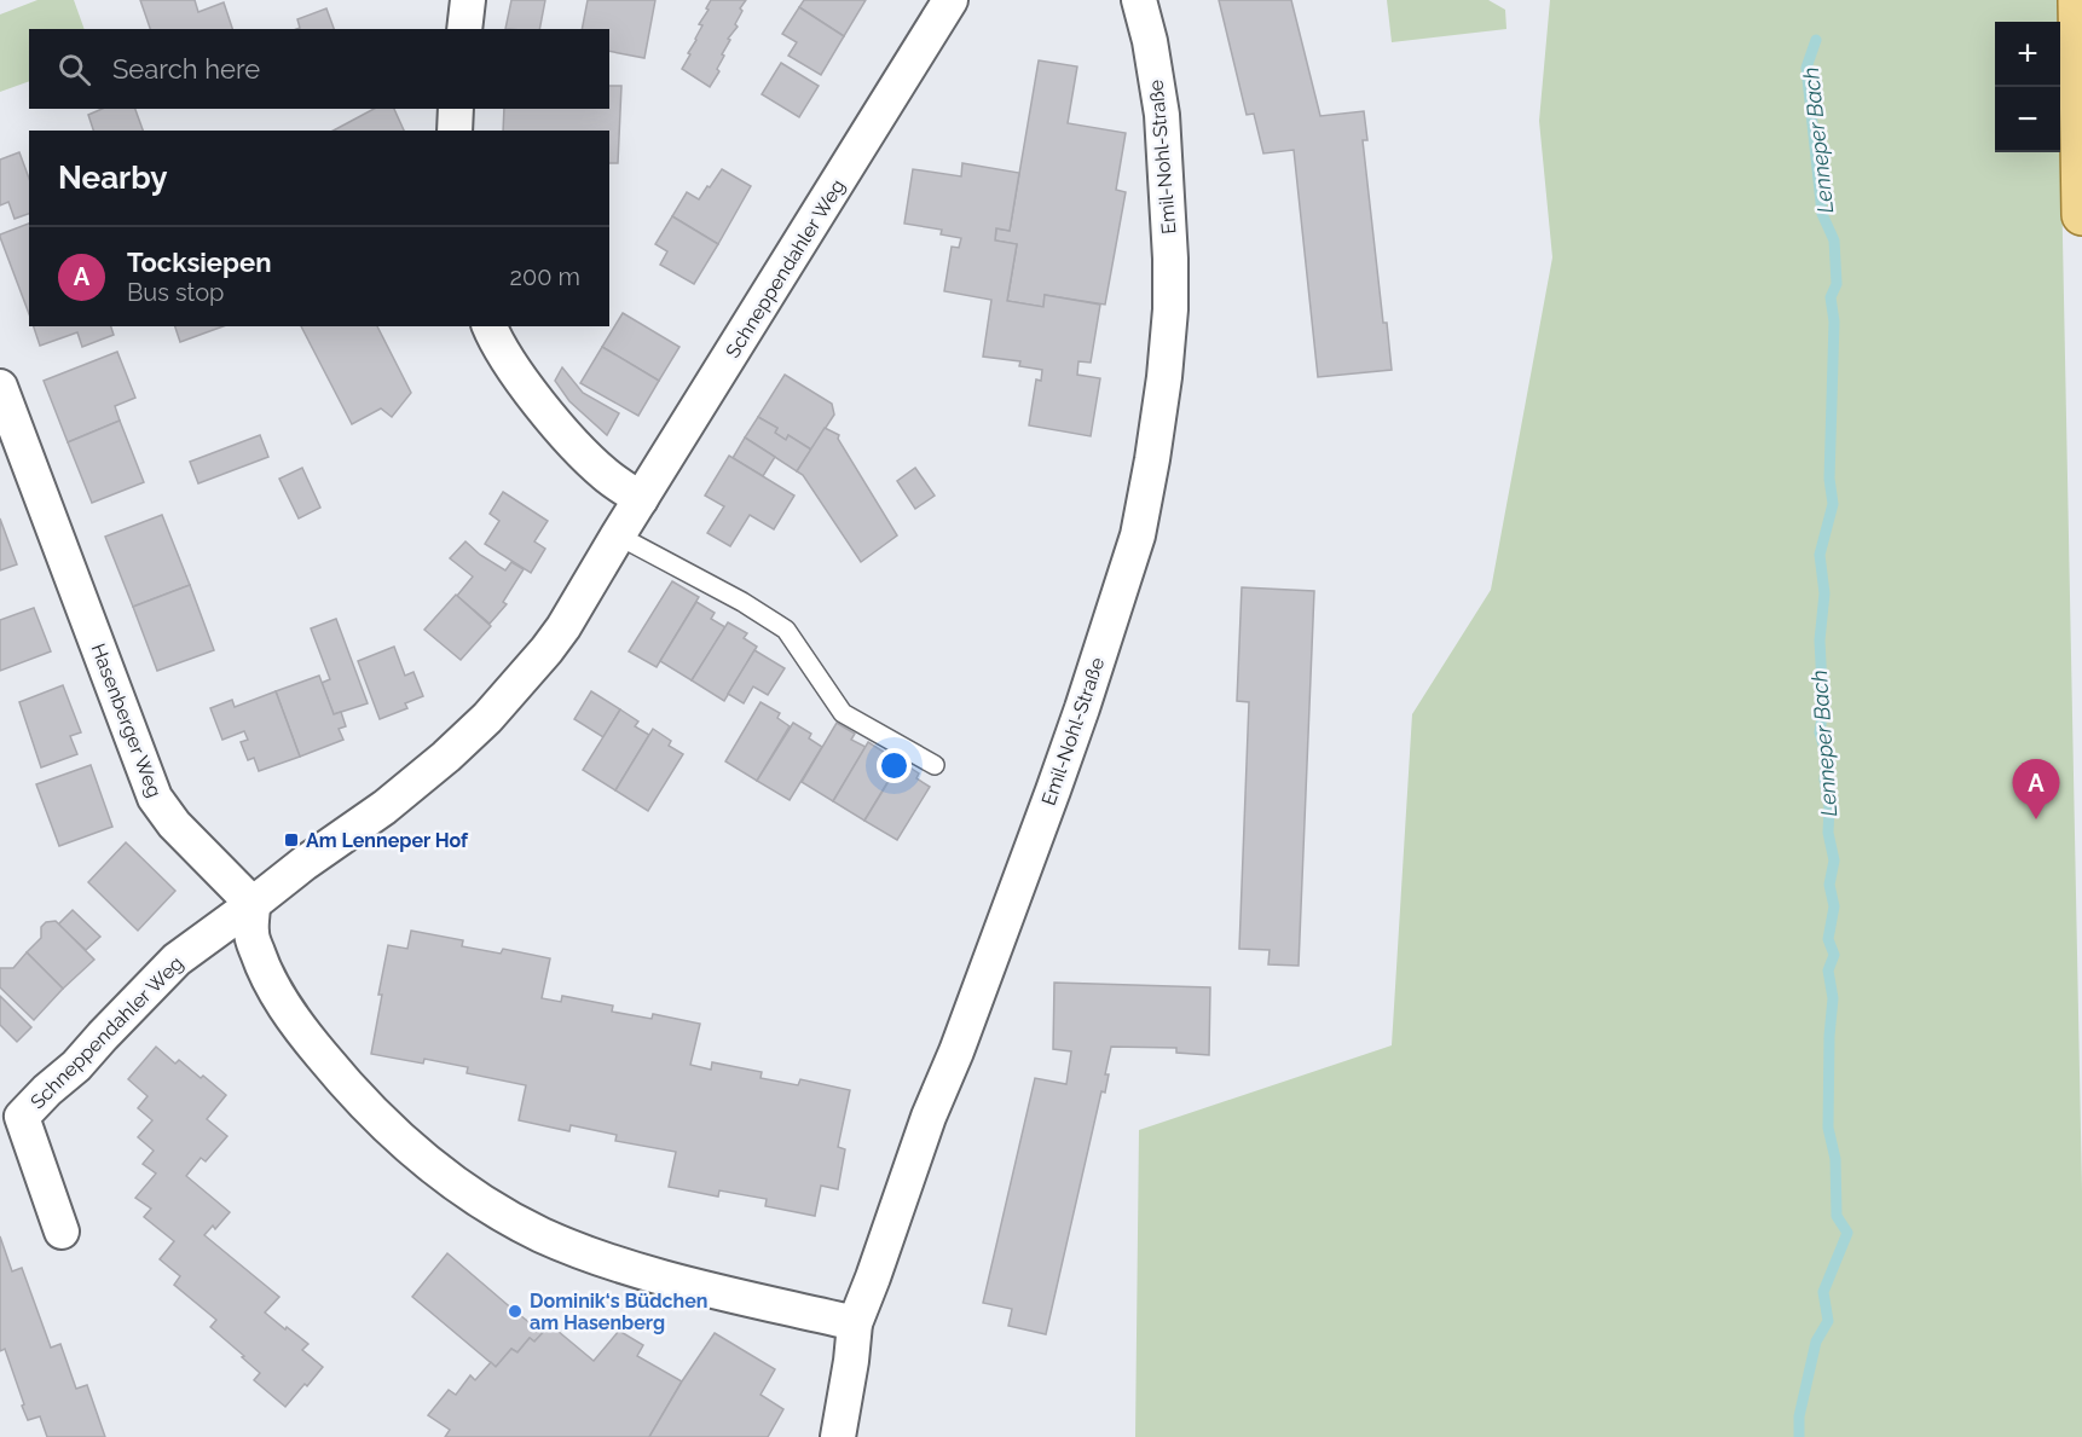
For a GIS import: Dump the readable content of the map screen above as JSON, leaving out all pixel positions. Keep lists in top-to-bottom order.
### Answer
{
  "streets": {
    "street": ["Emil-Nohl-Straße", "Schneppendahler Weg", "Hasenberger Weg"]
  },
  "crossings": [
    ["Schneppendahler Weg", "Hasenberger Weg"]
  ],
  "water": ["Lenneper Bach"],
  "places": {
    "transit": ["Am Lenneper Hof"],
    "other": ["Dominik‘s Büdchen am Hasenberg"]
  },
  "page": {
    "map_buttons": ["+", "−"],
    "search": "Search here",
    "heading": "Nearby",
    "list": [
      {
        "mark": "A",
        "name": "Tocksiepen",
        "note": "Bus stop",
        "value": "200 m"
      }
    ],
    "pins": "A"
  }
}
